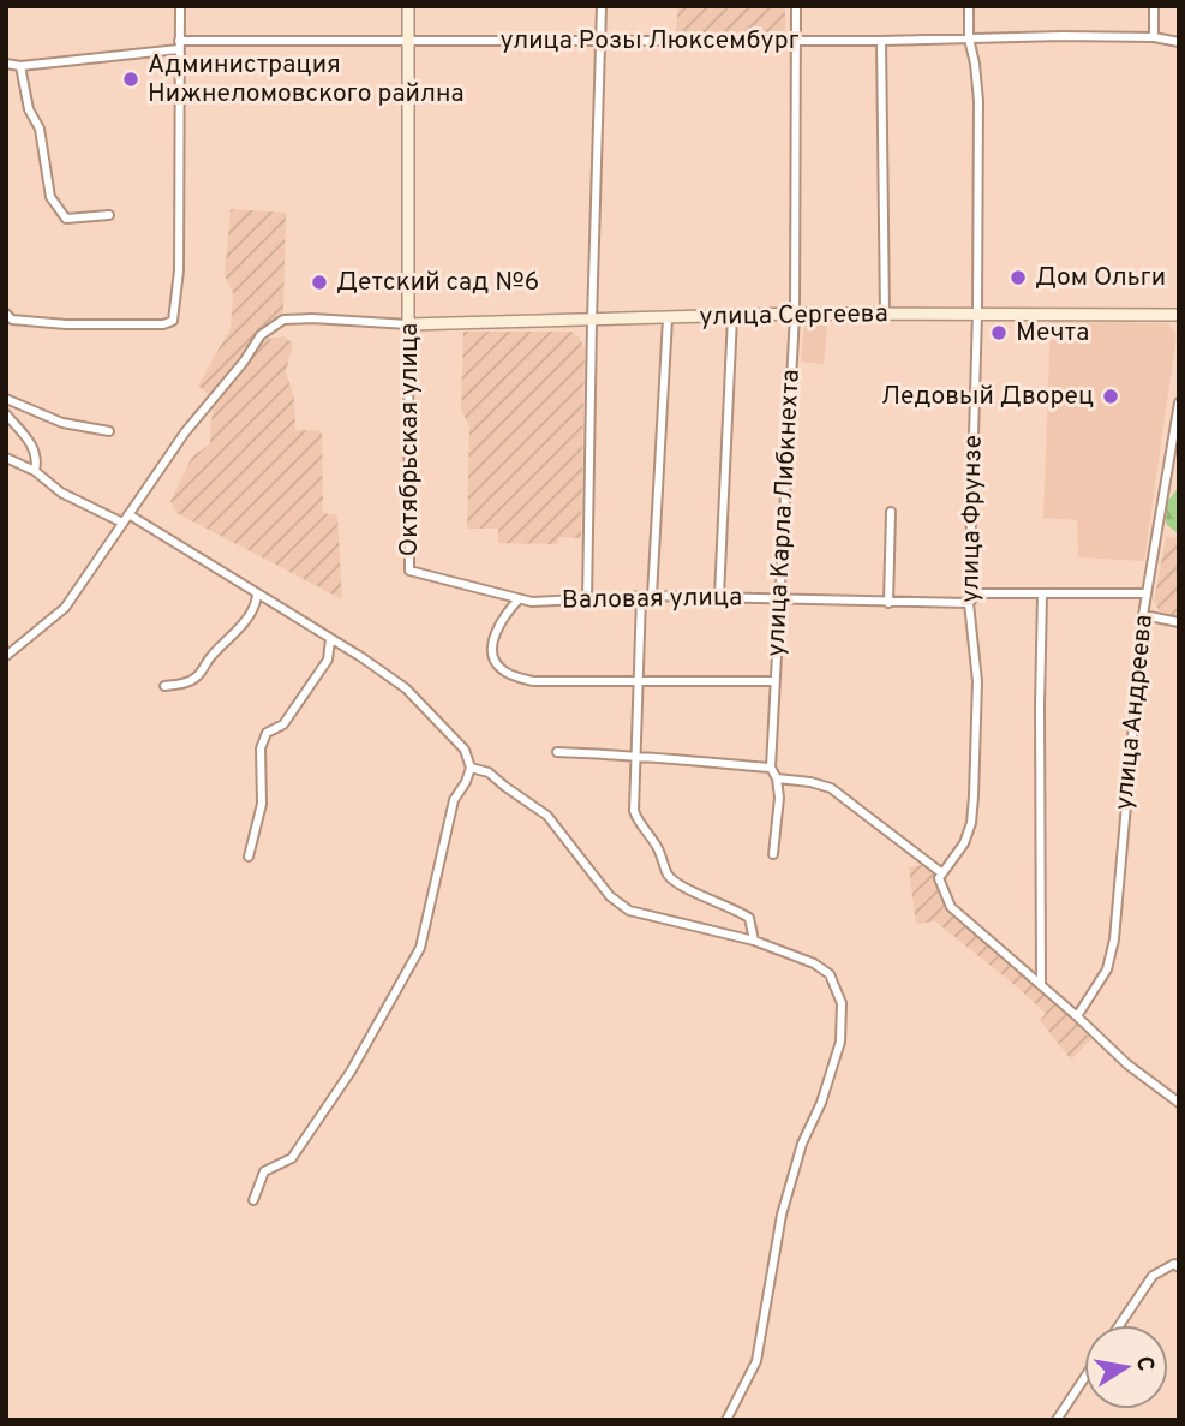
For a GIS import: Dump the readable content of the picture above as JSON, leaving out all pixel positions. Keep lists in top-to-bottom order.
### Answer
{
  "streets": {
    "main road": ["улица Сергеева", "Октябрьская улица"],
    "street": [
      "улица Розы Люксембург",
      "улица Карла Либкнехта",
      "улица Фрунзе",
      "Валовая улица",
      "улица Андреева"
    ]
  },
  "crossings": [
    ["улица Розы Люксембург", "Октябрьская улица"],
    ["улица Розы Люксембург", "улица Карла Либкнехта"],
    ["улица Розы Люксембург", "улица Фрунзе"],
    ["улица Сергеева", "Октябрьская улица"],
    ["улица Сергеева", "улица Карла Либкнехта"],
    ["улица Сергеева", "улица Фрунзе"],
    ["Октябрьская улица", "Валовая улица"],
    ["улица Карла Либкнехта", "Валовая улица"],
    ["улица Фрунзе", "Валовая улица"],
    ["Валовая улица", "улица Андреева"]
  ],
  "places": [
    "Администрация Нижнеломовского райлна",
    "Дом Ольги",
    "Детский сад №6",
    "Мечта",
    "Ледовый Дворец"
  ],
  "north": "right"
}
